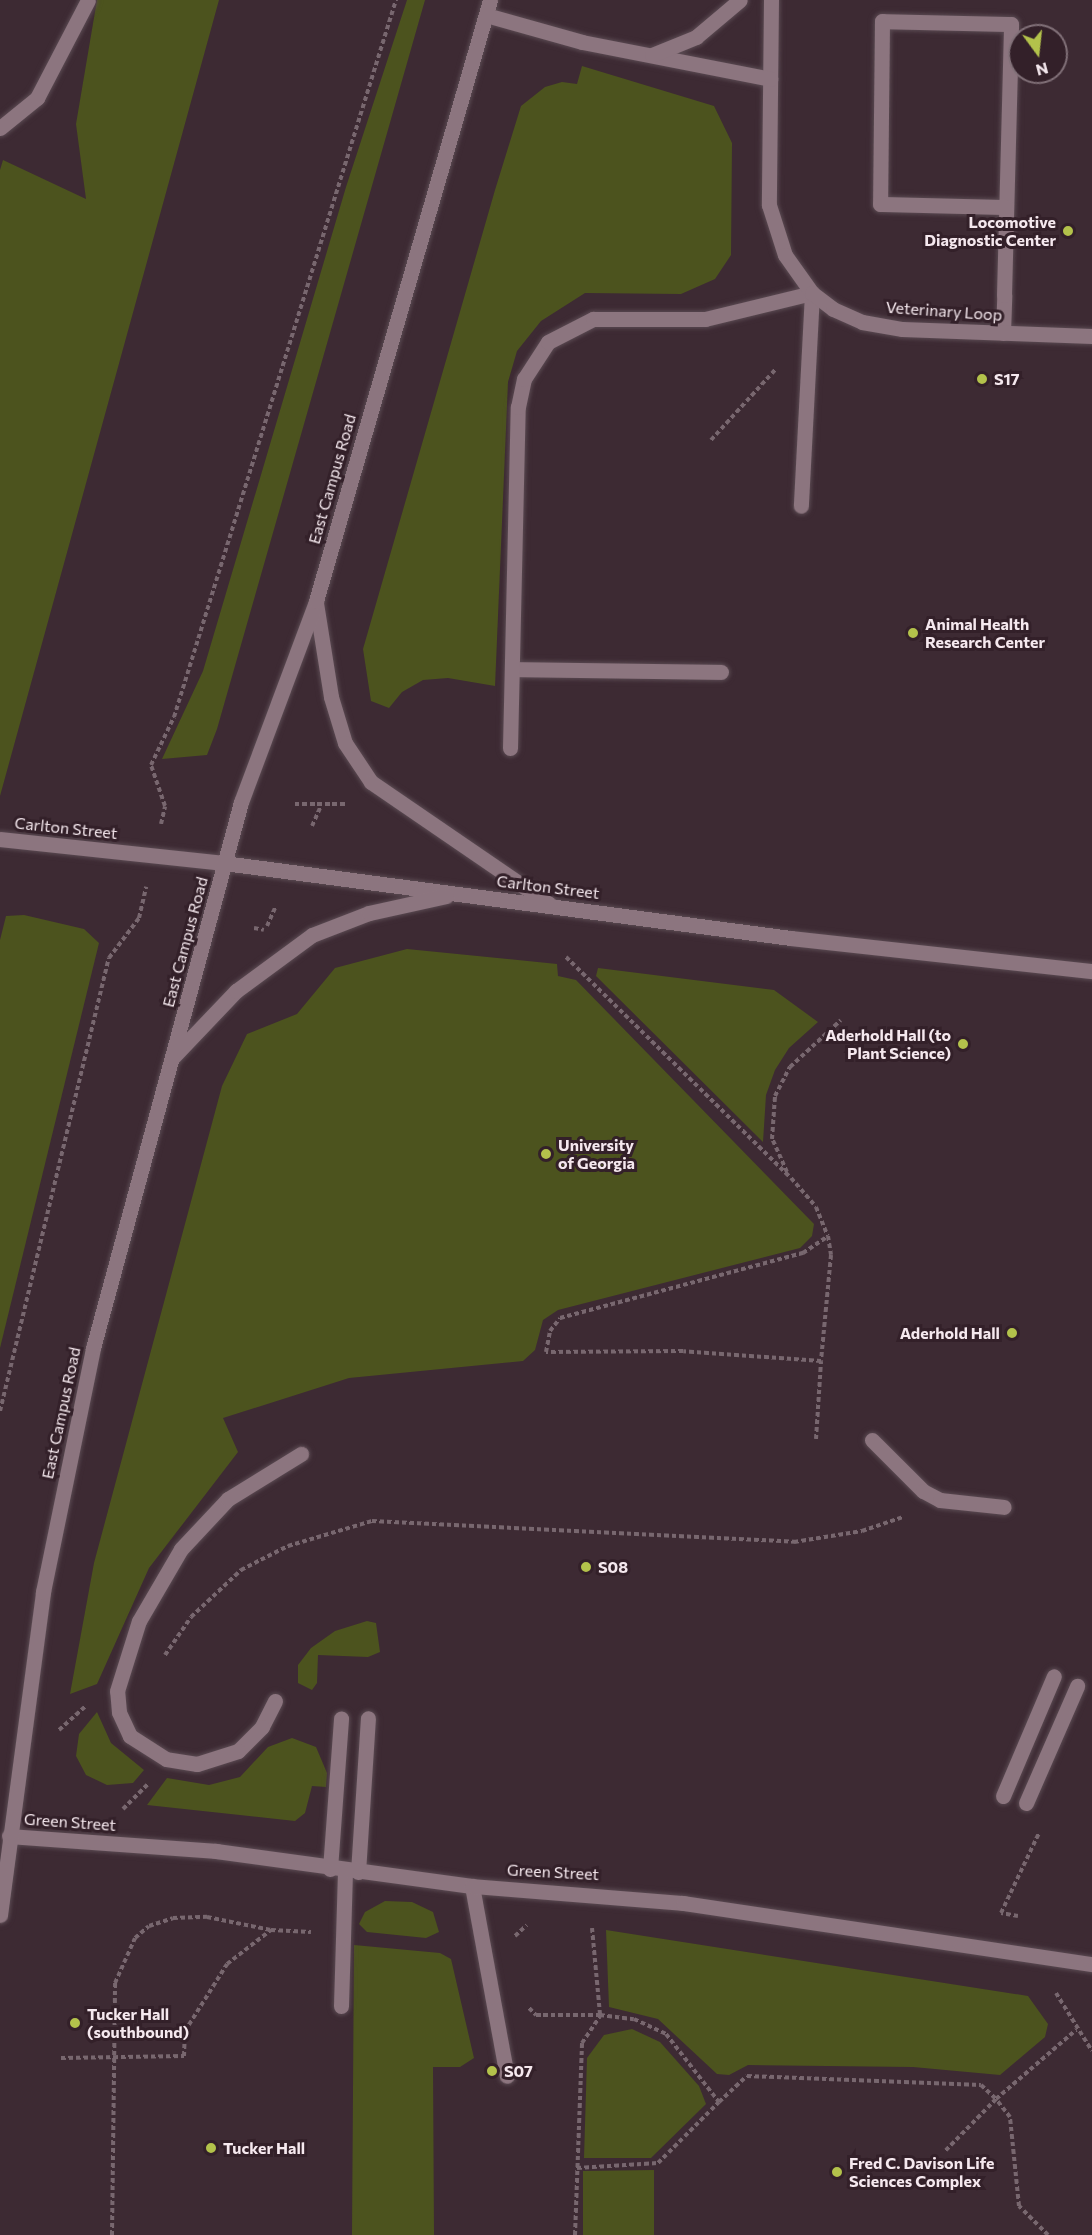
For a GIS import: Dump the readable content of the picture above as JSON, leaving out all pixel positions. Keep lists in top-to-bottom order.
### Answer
{
  "streets": {
    "street": [
      "Veterinary Loop",
      "East Campus Road",
      "Carlton Street",
      "Green Street"
    ]
  },
  "crossings": [
    ["East Campus Road", "Carlton Street"],
    ["East Campus Road", "Green Street"]
  ],
  "places": [
    "Locomotive Diagnostic Center",
    "S17",
    "Animal Health Research Center",
    "Aderhold Hall (to Plant Science)",
    "University of Georgia",
    "Aderhold Hall",
    "S08",
    "Tucker Hall (southbound)",
    "S07",
    "Tucker Hall",
    "Fred C. Davison Life Sciences Complex"
  ],
  "north": "bottom"
}
